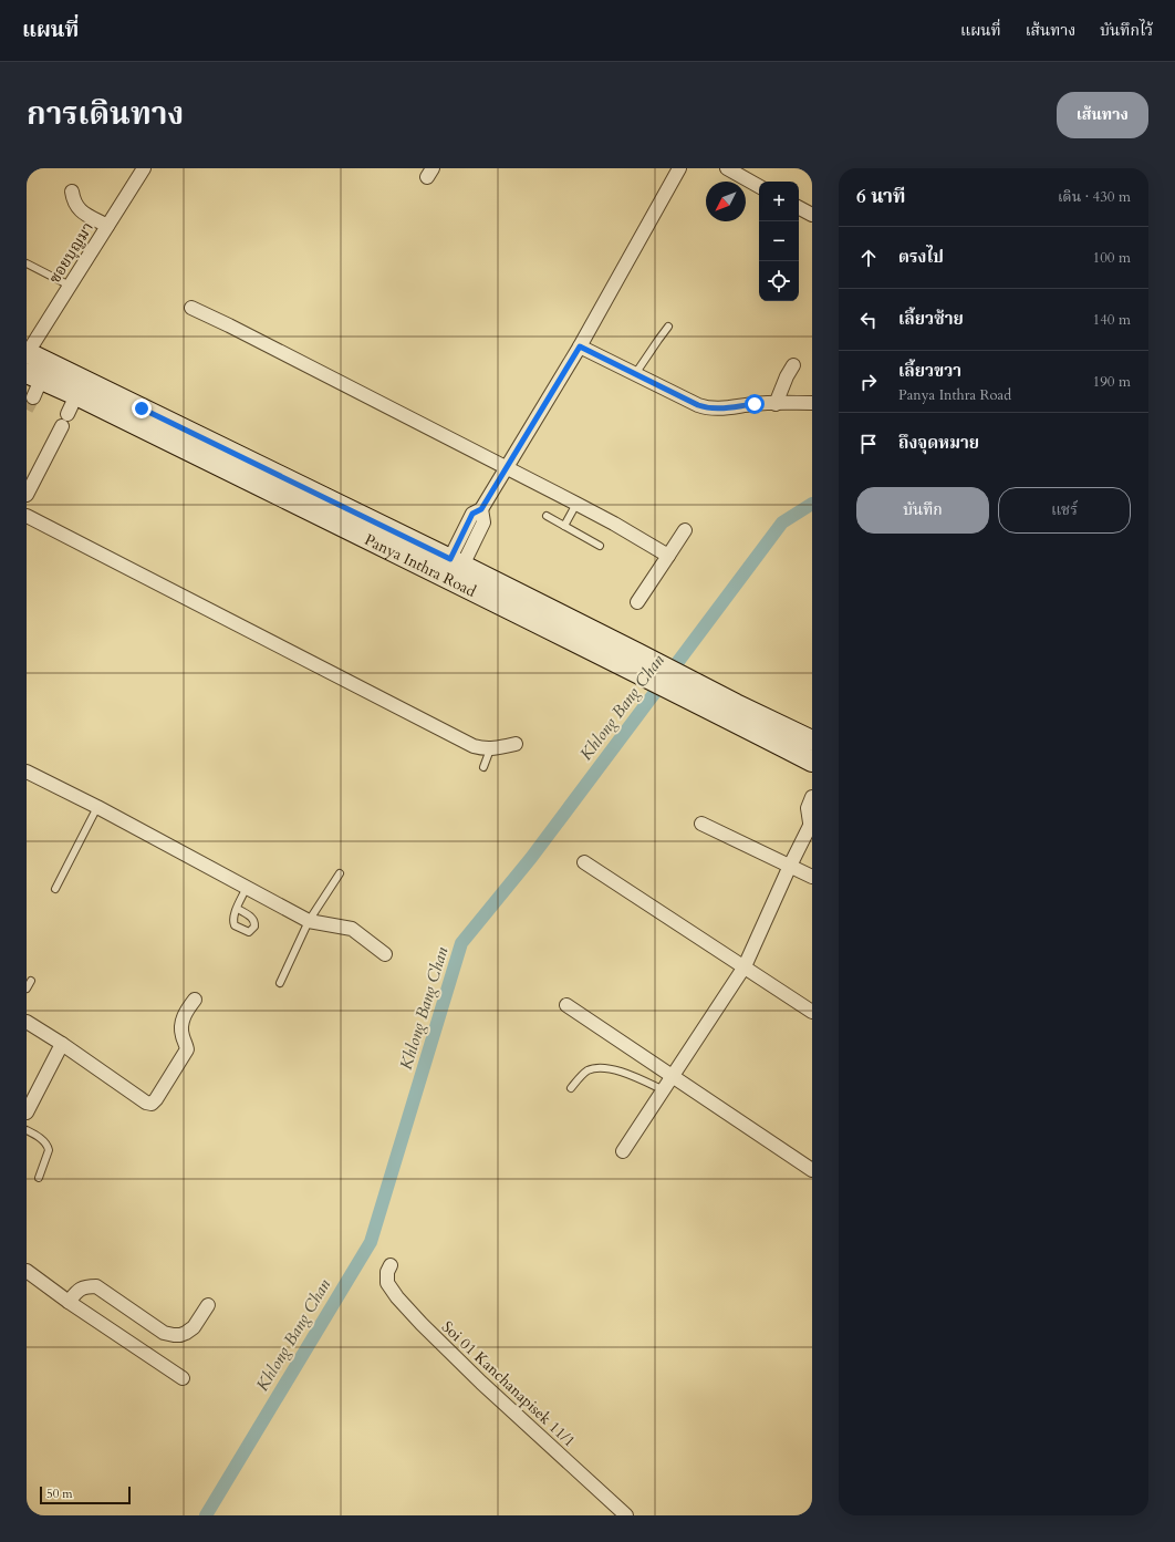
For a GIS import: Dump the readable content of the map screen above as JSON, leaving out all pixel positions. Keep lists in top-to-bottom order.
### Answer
{
  "streets": {
    "main road": ["Panya Inthra Road"],
    "street": ["ซอยบุญมา", "Soi 01 Kanchanapisek 11/1"]
  },
  "crossings": [
    ["ซอยบุญมา", "Panya Inthra Road"]
  ],
  "water": ["Khlong Bang Chan"],
  "scale_bar": "50 m",
  "north": "bottom left",
  "page": {
    "header": "แผนที่",
    "nav": ["แผนที่", "เส้นทาง", "บันทึกไว้"],
    "title": "การเดินทาง",
    "buttons": [
      "เส้นทาง",
      ["บันทึก", "แชร์"]
    ],
    "heading": ["6 นาที", "เดิน · 430 m"],
    "map_buttons": ["+", "−"],
    "list": [
      ["ตรงไป", "100 m"],
      ["เลี้ยวซ้าย", "140 m"],
      ["เลี้ยวขวา", "Panya Inthra Road", "190 m"],
      "ถึงจุดหมาย"
    ],
    "scale": "50 m"
  }
}
